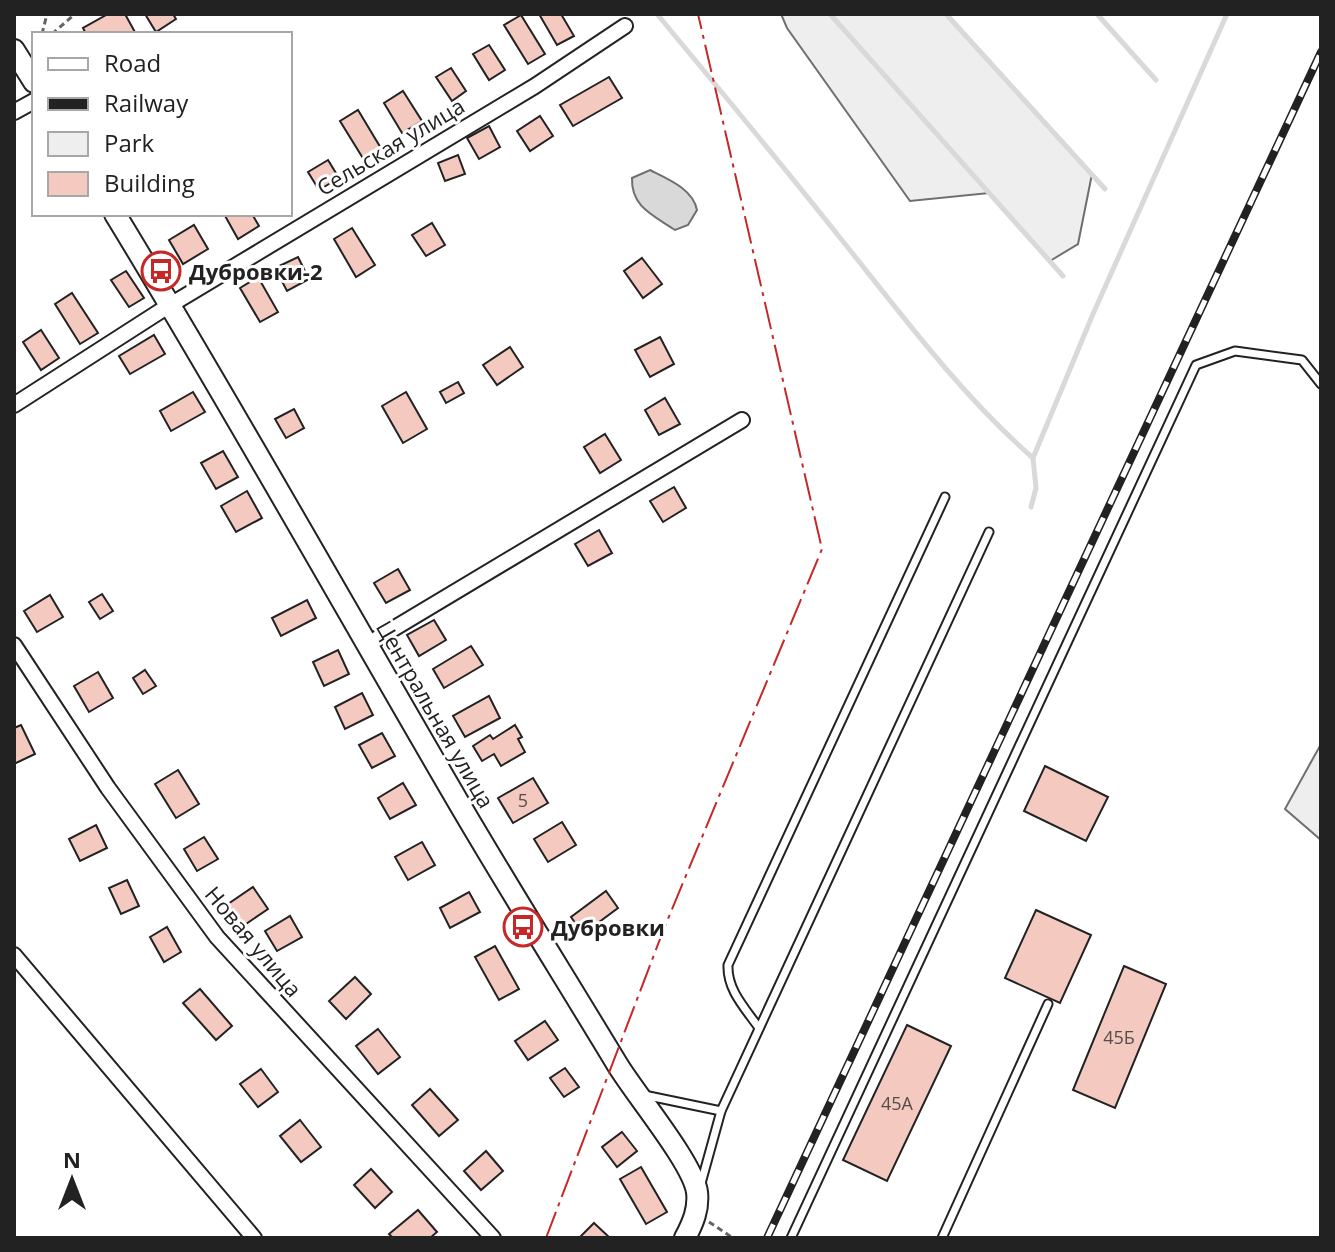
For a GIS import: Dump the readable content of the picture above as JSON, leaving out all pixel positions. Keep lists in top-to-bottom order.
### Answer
{
  "streets": {
    "street": ["Сельская улица", "Центральная улица", "Новая улица"]
  },
  "crossings": [
    ["Сельская улица", "Центральная улица"]
  ],
  "places": {
    "bus stop": ["Дубровки-2", "Дубровки"]
  },
  "house_numbers": ["5", "45Б", "45А"],
  "legend": [
    "Road",
    "Railway",
    "Park",
    "Building"
  ],
  "north": "top"
}
